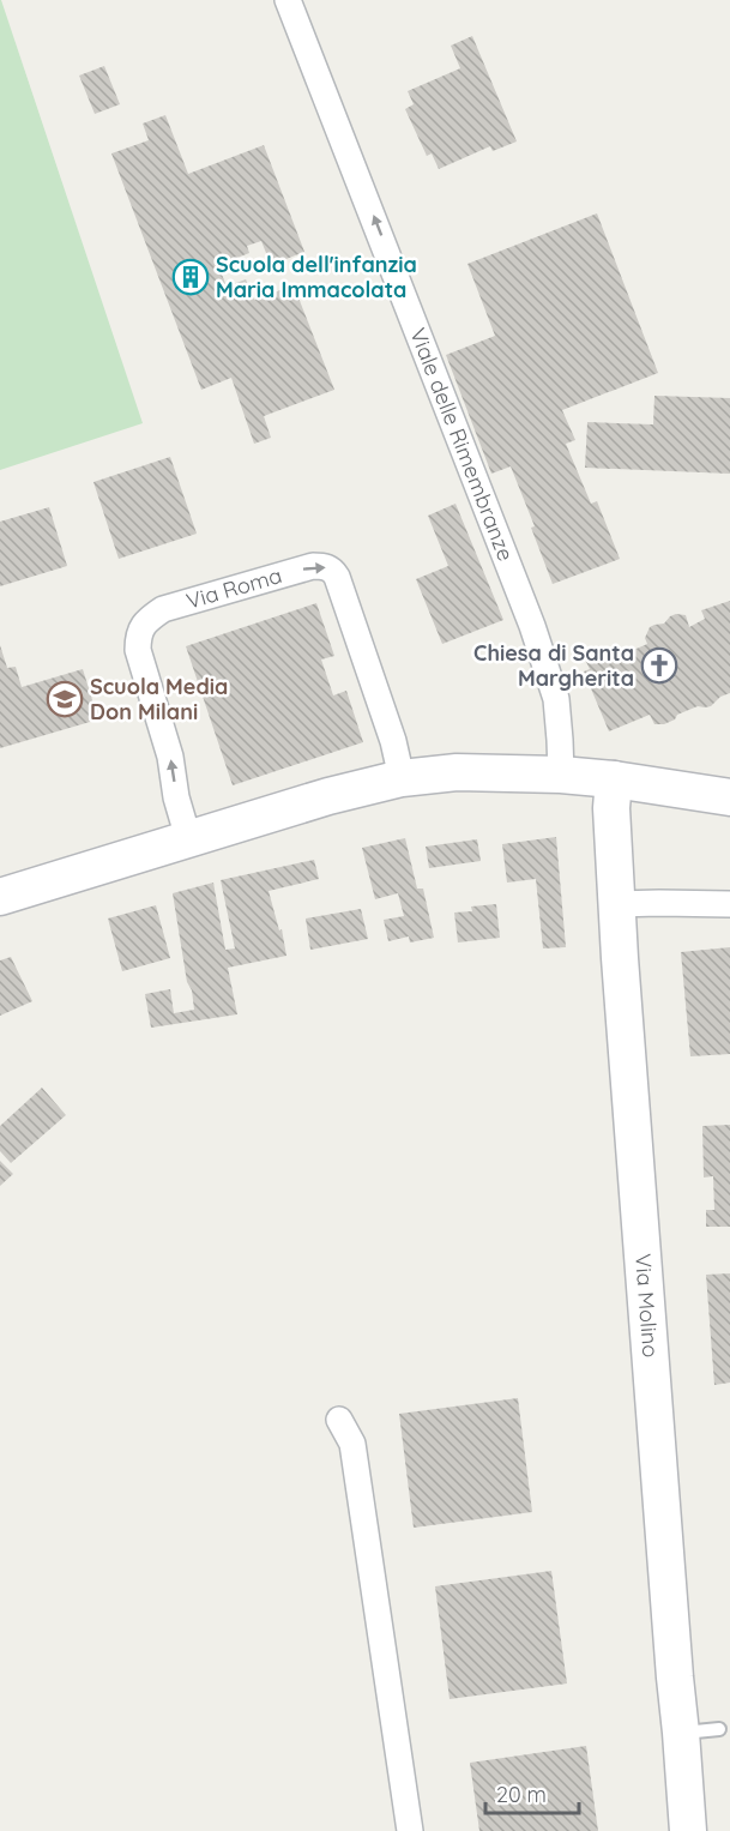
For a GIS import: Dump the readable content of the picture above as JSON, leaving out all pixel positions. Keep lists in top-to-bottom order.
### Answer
{
  "streets": {
    "street": ["Viale delle Rimembranze", "Via Roma", "Via Molino"]
  },
  "one_way": ["Viale delle Rimembranze"],
  "places": {
    "building": ["Scuola dell'infanzia Maria Immacolata"],
    "church": ["Chiesa di Santa Margherita"],
    "school or university": ["Scuola Media Don Milani"]
  },
  "scale_bar": "20 m"
}
